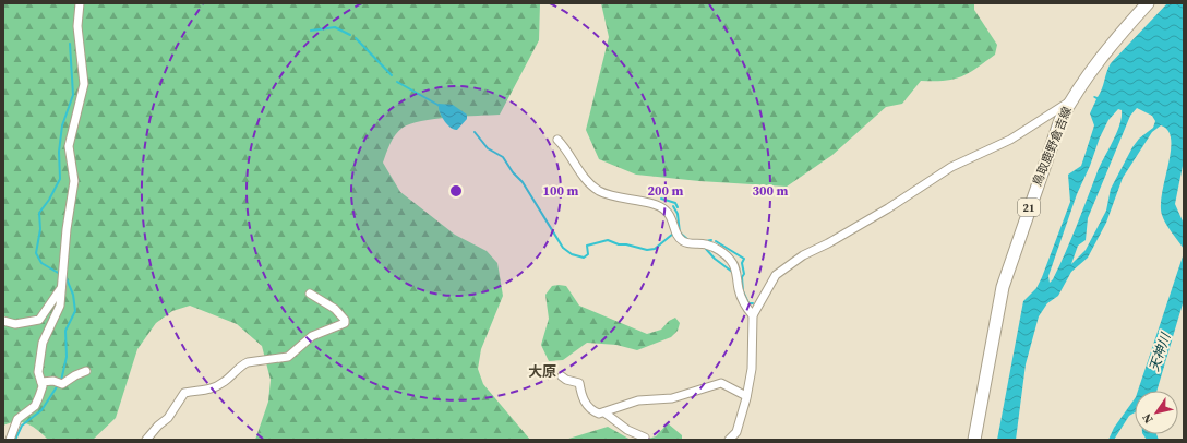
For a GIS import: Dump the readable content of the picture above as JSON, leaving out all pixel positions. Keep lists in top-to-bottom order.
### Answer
{
  "streets": {
    "main road": ["鳥取鹿野倉吉線", "21"]
  },
  "districts": ["大原"],
  "water": ["天神川"],
  "north": "bottom left",
  "rings": ["100 m", "200 m", "300 m"]
}
